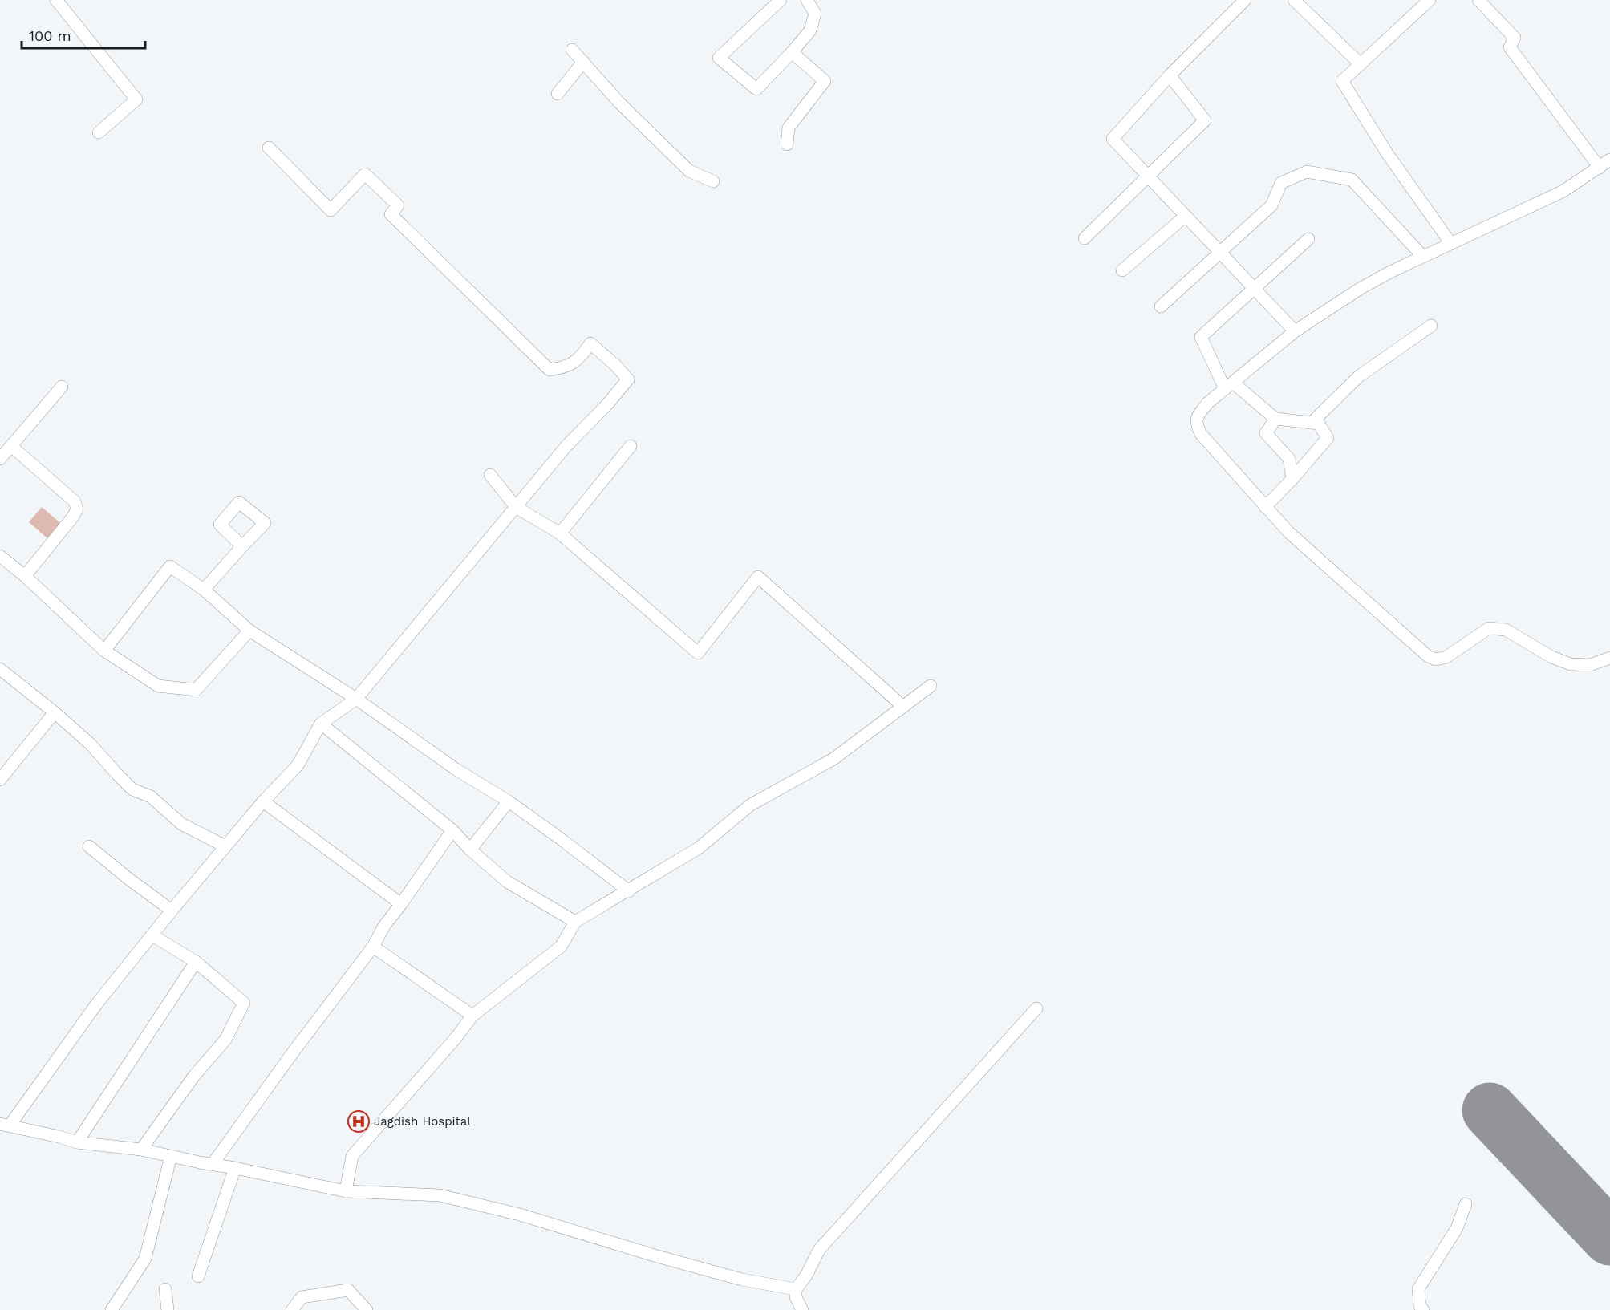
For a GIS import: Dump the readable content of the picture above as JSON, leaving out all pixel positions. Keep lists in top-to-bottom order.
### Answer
{
  "places": {
    "hospital": ["Jagdish Hospital"]
  },
  "scale_bar": "100 m"
}
